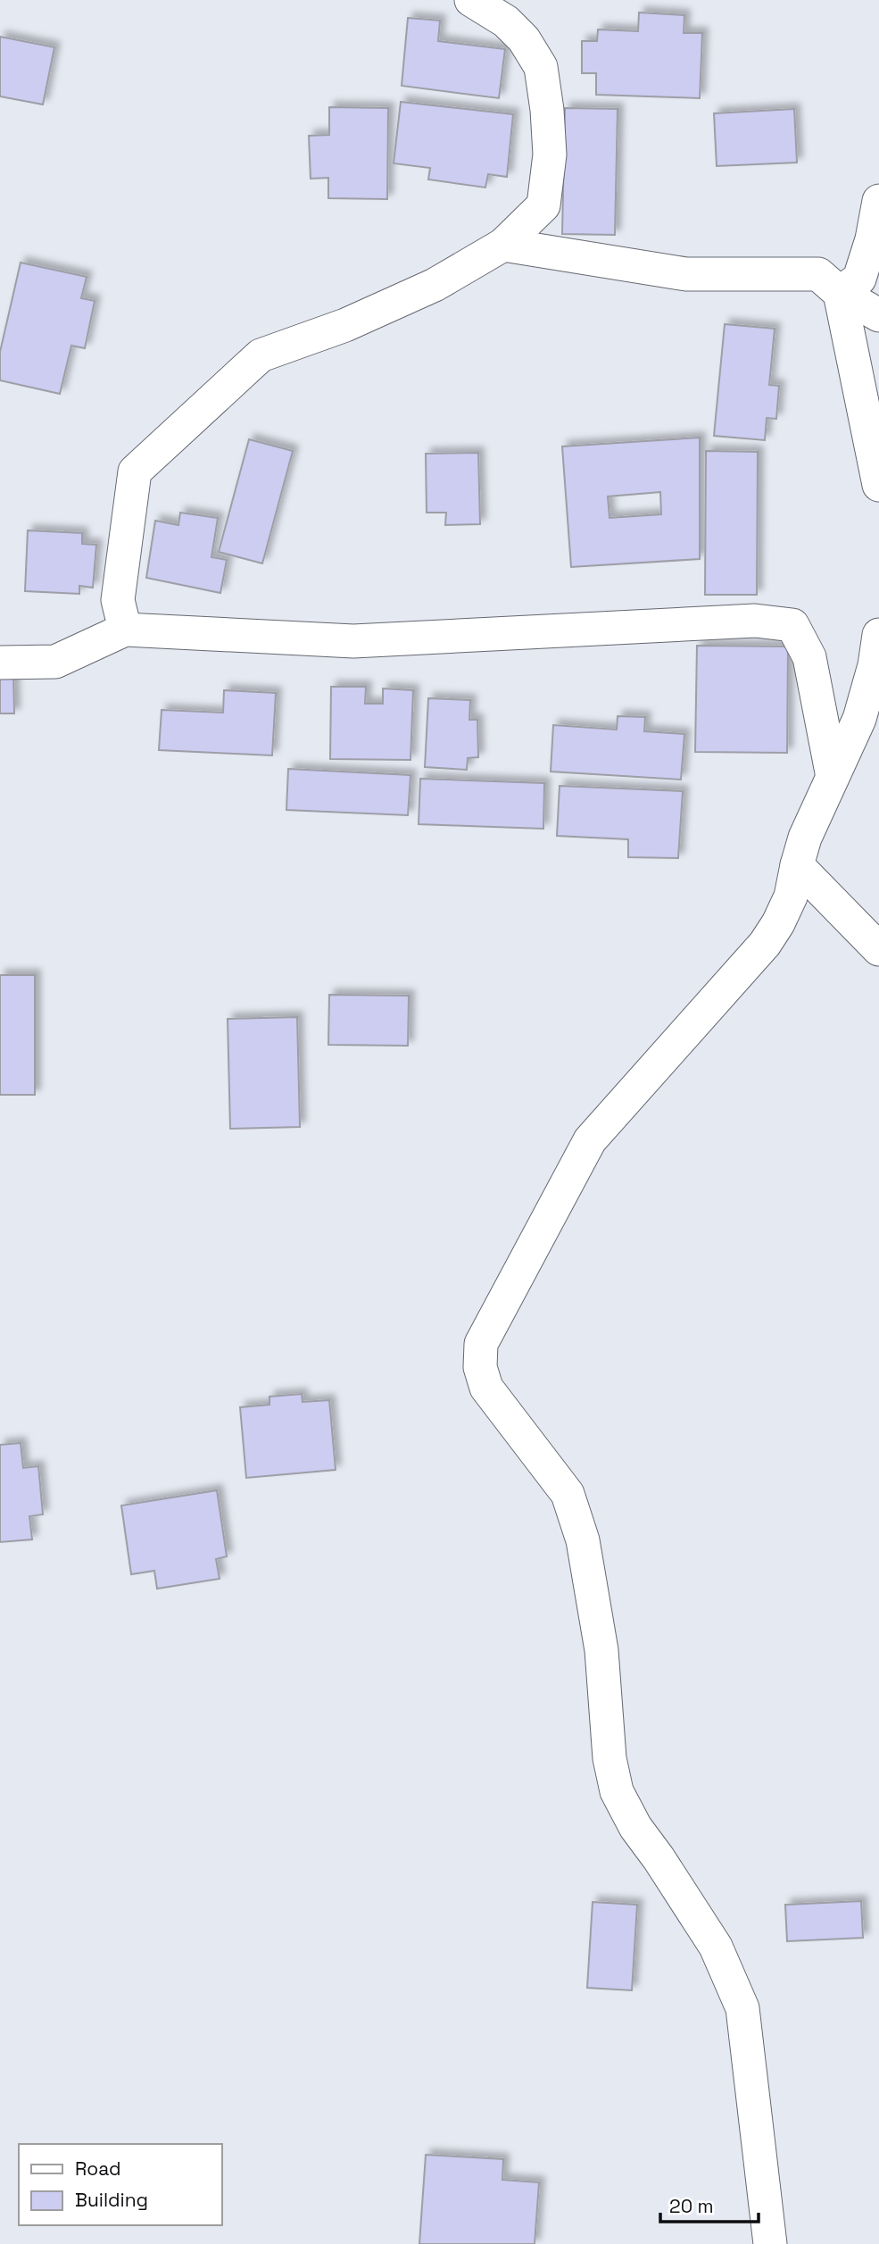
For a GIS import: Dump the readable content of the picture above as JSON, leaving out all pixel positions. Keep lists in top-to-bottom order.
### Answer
{
  "legend": ["Road", "Building"],
  "scale_bar": "20 m"
}
